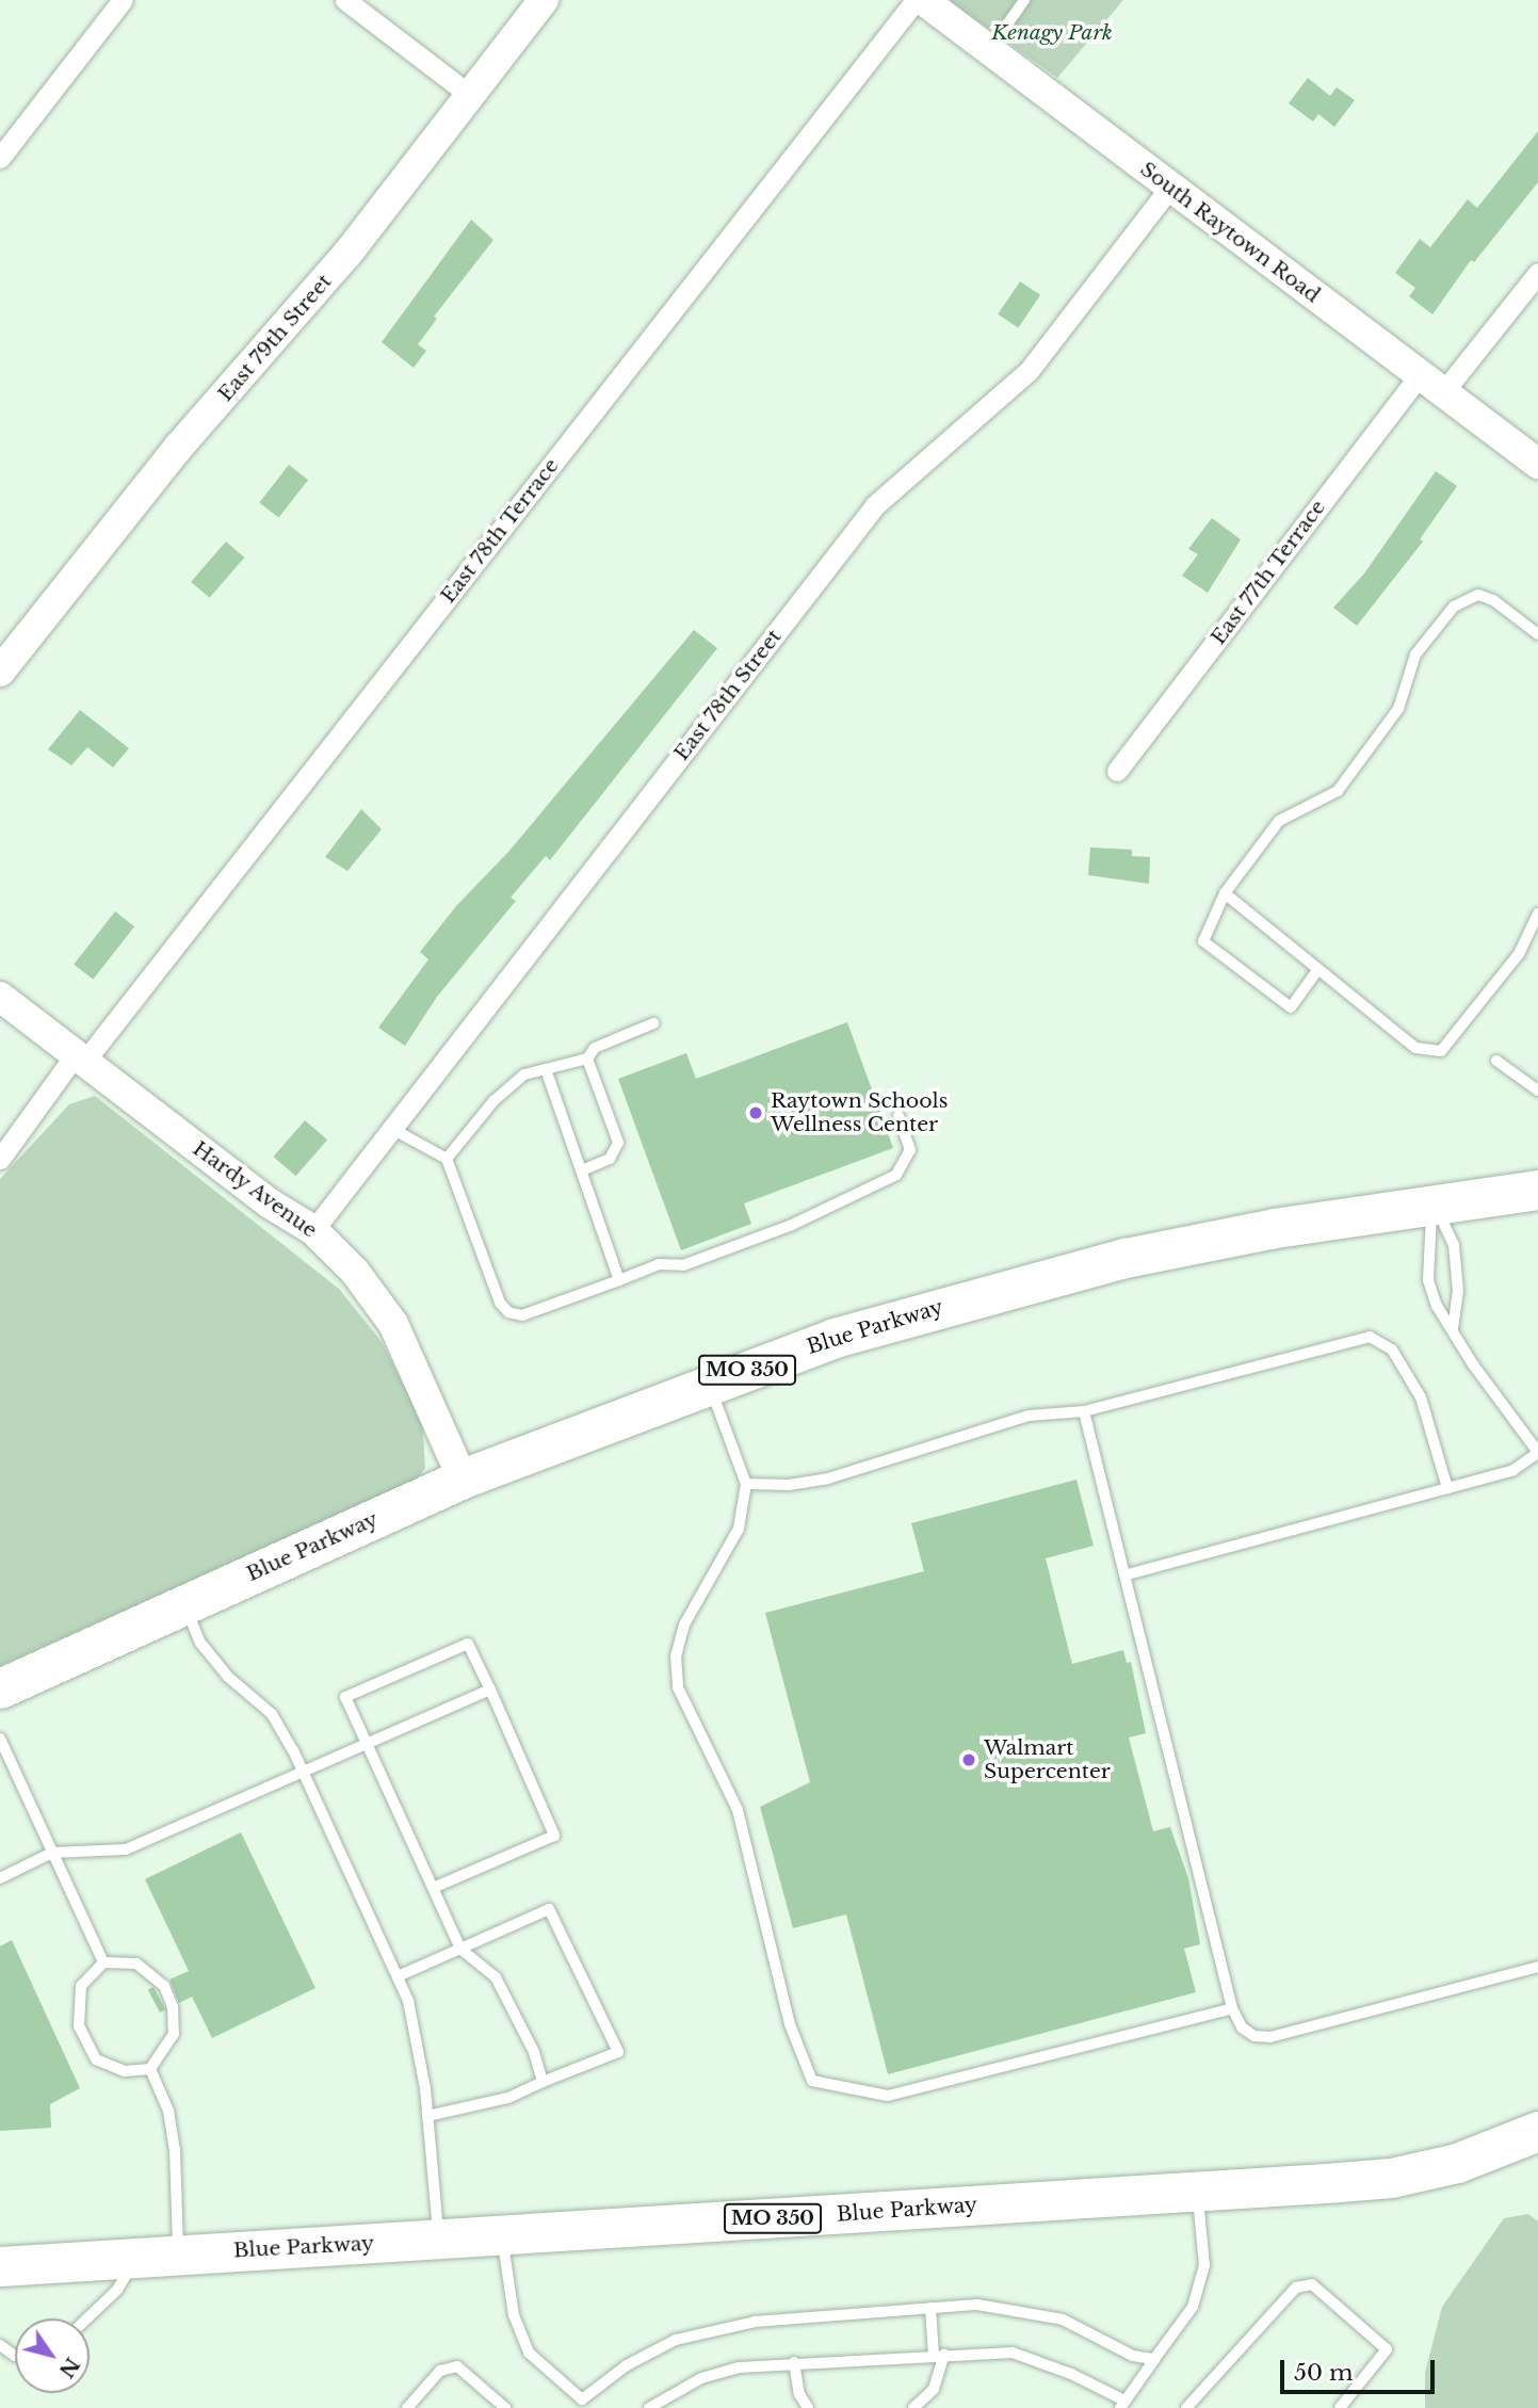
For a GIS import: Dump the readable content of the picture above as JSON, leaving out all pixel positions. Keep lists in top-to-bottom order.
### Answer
{
  "streets": {
    "highway": ["Blue Parkway", "MO 350"],
    "street": [
      "South Raytown Road",
      "East 79th Street",
      "East 78th Terrace",
      "East 77th Terrace",
      "East 78th Street",
      "Hardy Avenue"
    ]
  },
  "crossings": [
    ["South Raytown Road", "East 77th Terrace"],
    ["South Raytown Road", "East 78th Street"],
    ["East 78th Terrace", "Hardy Avenue"],
    ["East 78th Street", "Hardy Avenue"],
    ["Hardy Avenue", "Blue Parkway"]
  ],
  "parks": ["Kenagy Park"],
  "places": ["Raytown Schools Wellness Center", "Walmart Supercenter"],
  "scale_bar": "50 m",
  "north": "bottom right"
}
